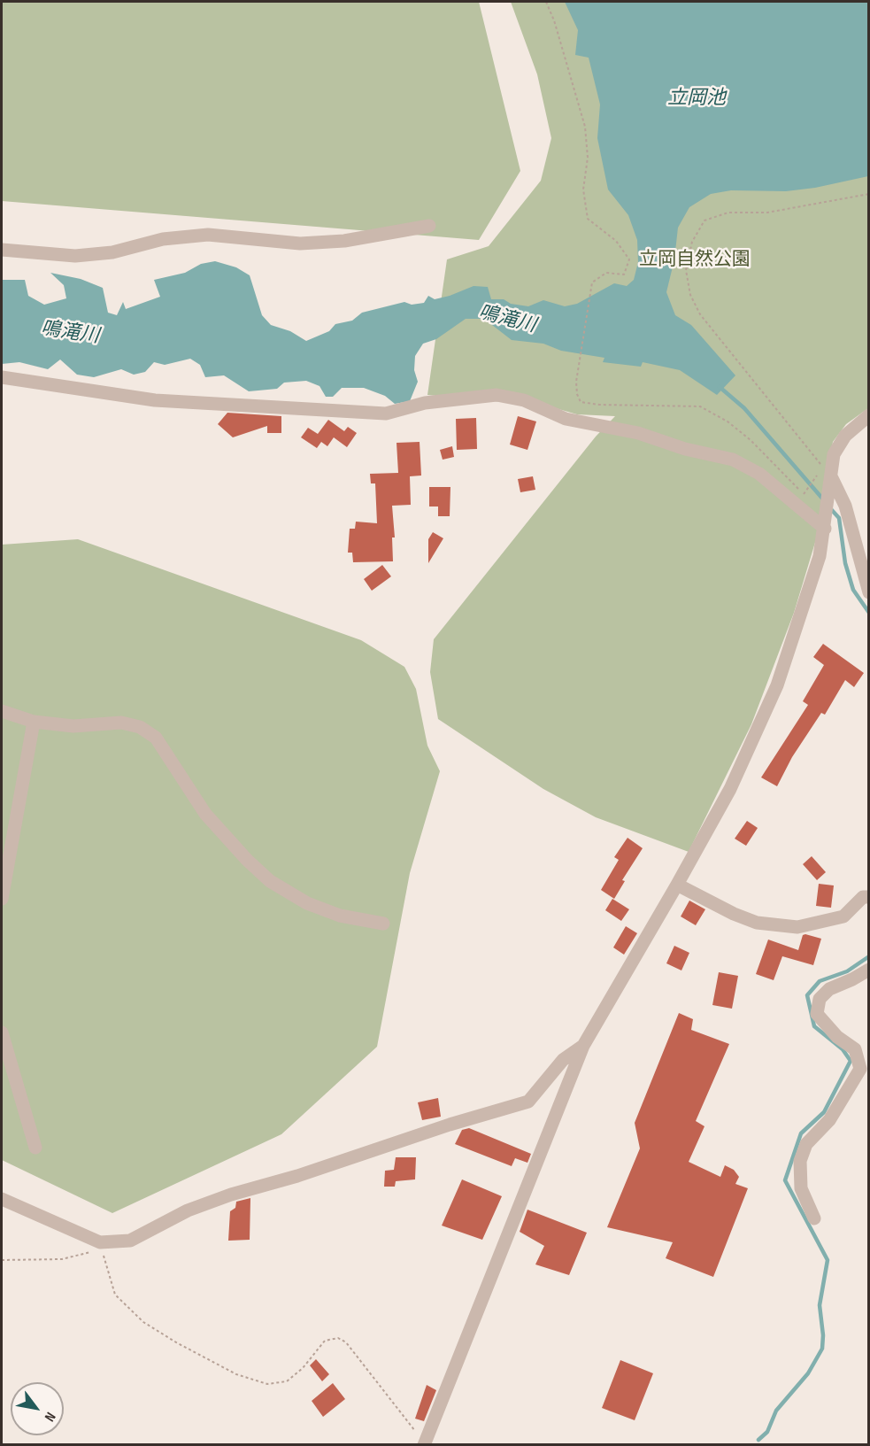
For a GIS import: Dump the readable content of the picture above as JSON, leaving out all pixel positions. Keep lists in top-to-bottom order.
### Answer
{
  "water": ["立岡池", "鳴滝川"],
  "parks": ["立岡自然公園"],
  "north": "bottom right"
}
